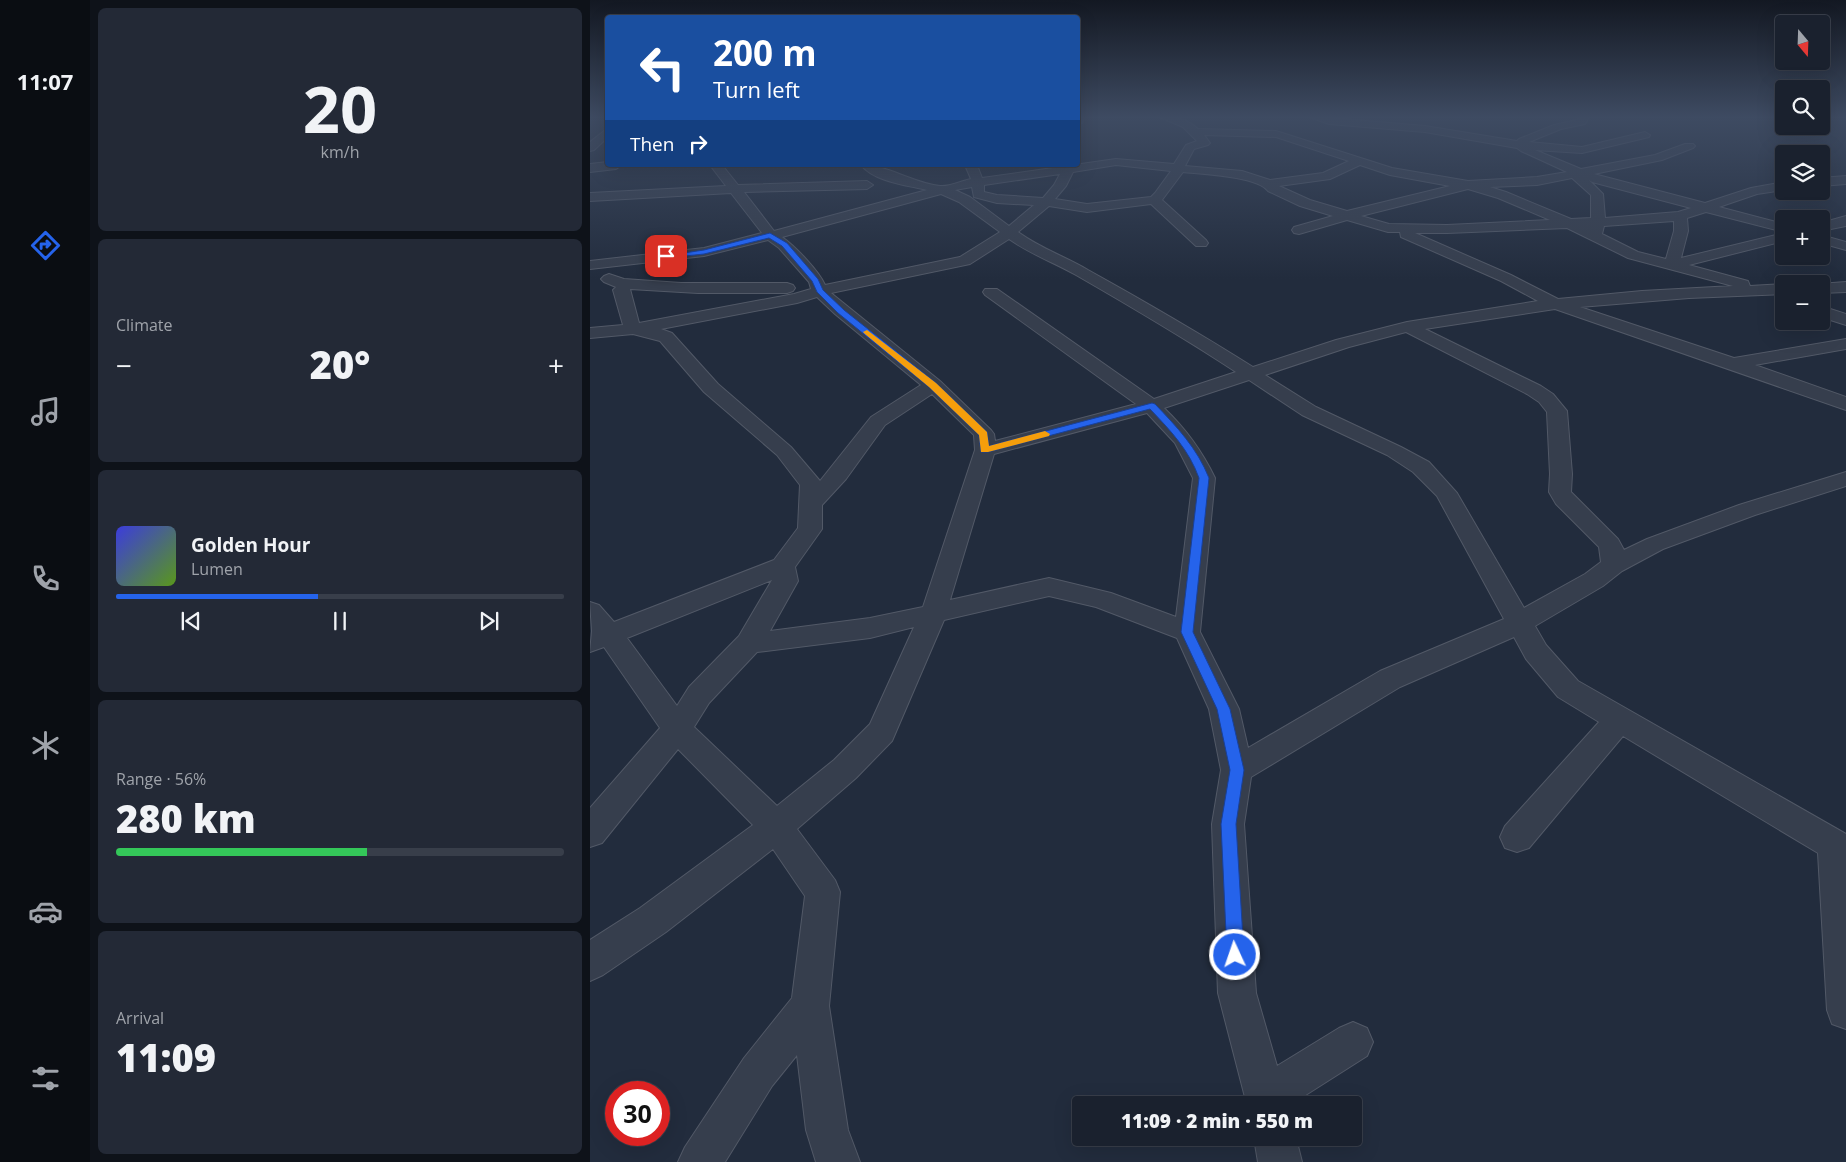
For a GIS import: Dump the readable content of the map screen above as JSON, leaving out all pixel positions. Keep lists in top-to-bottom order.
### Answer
{
  "north": "bottom",
  "page": {
    "tabs": "11:07",
    "tile": [
      ["20", "km/h"],
      "Climate",
      ["Range · 56%", "280 km"],
      ["Arrival", "11:09"]
    ],
    "map_buttons": ["+", "−"],
    "turn": ["200 m", "Turn left"],
    "then": "Then",
    "heat": ["−", "20°", "+"],
    "song": ["Golden Hour", "Lumen"],
    "limit": "30",
    "trip": "11:09 · 2 min · 550 m"
  }
}
